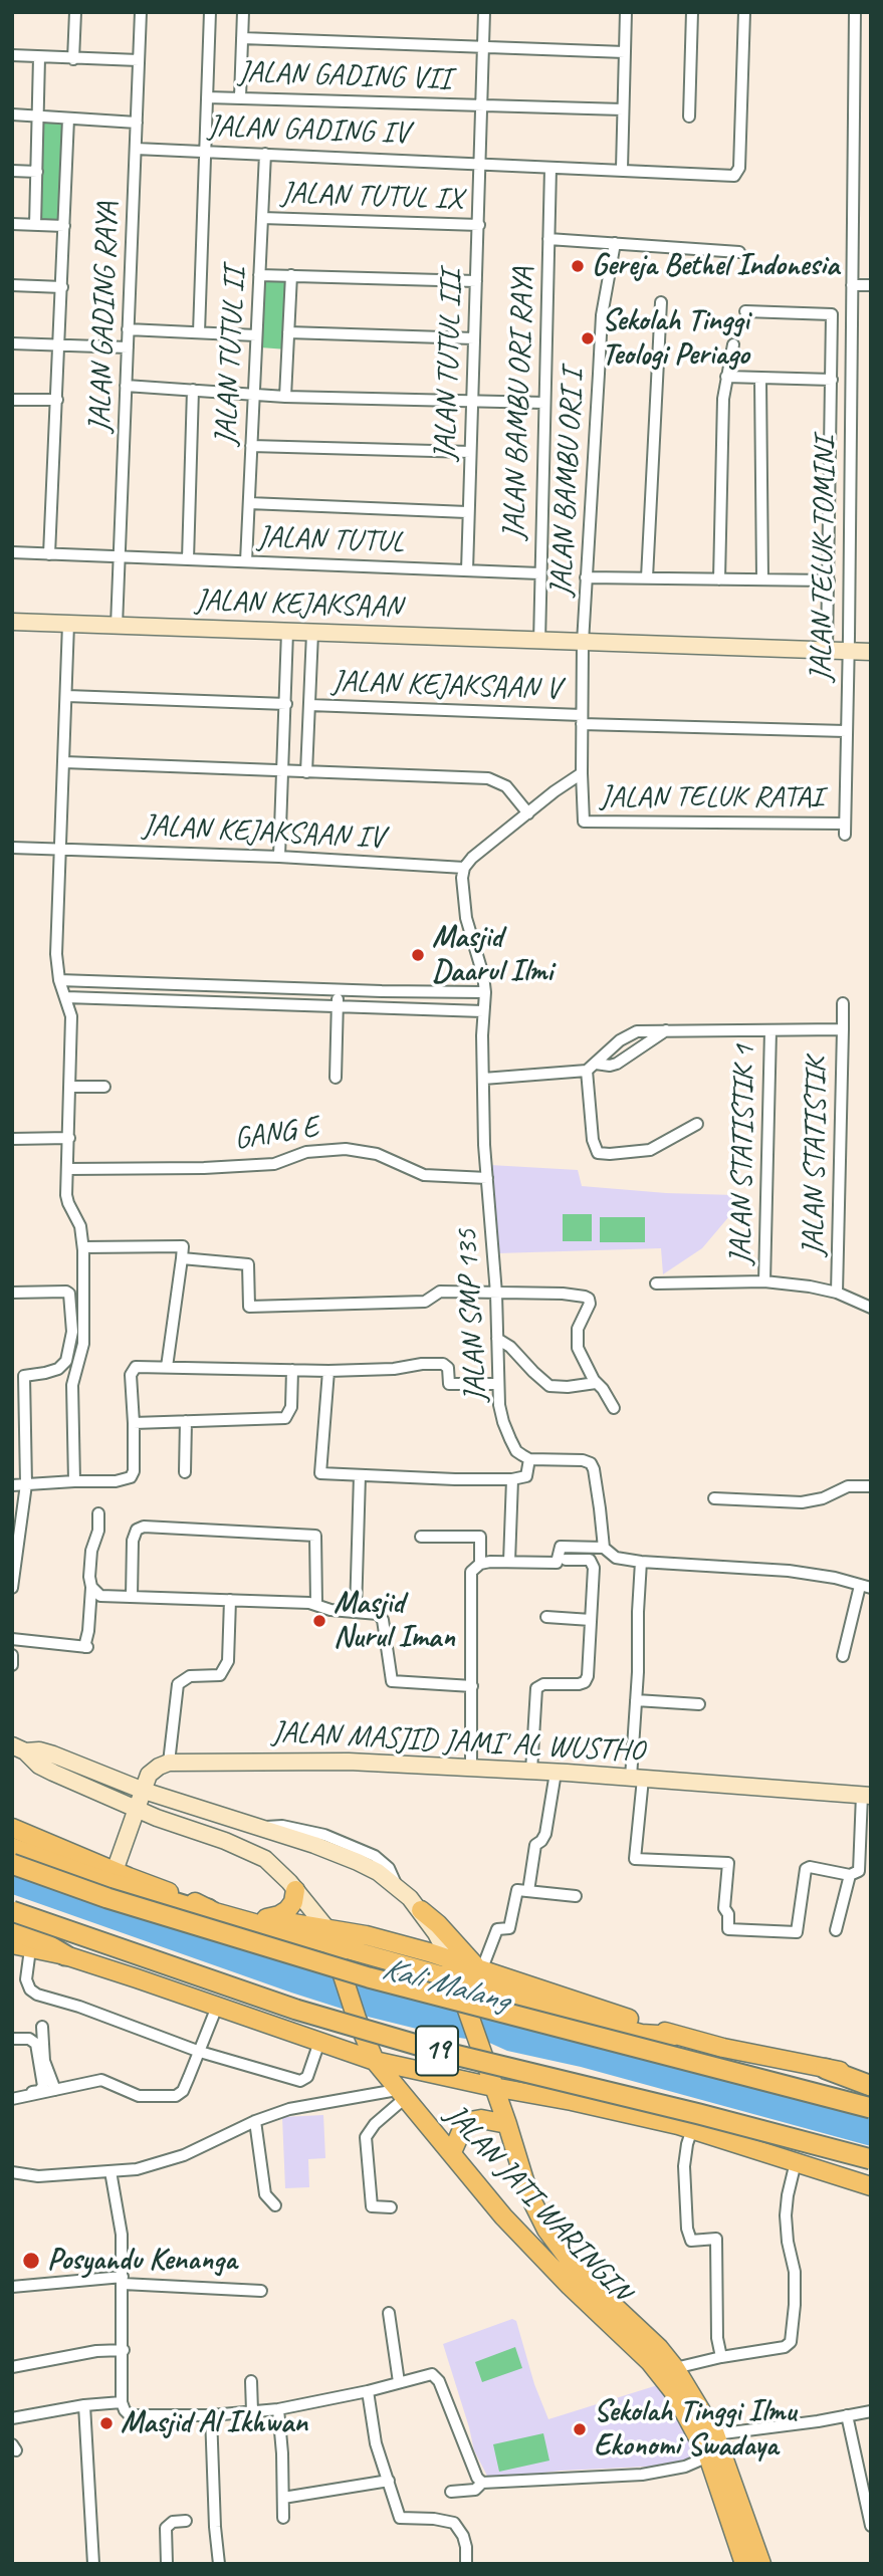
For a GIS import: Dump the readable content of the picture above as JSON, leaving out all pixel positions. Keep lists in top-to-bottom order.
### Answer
{
  "streets": {
    "highway": ["19"],
    "main road": ["JALAN JATI WARINGIN"],
    "street": [
      "JALAN GADING VII",
      "JALAN GADING IV",
      "JALAN TUTUL IX",
      "JALAN GADING RAYA",
      "JALAN TUTUL II",
      "JALAN TUTUL III",
      "JALAN BAMBU ORI RAYA",
      "JALAN BAMBU ORI I",
      "JALAN TUTUL",
      "JALAN TELUK TOMINI",
      "JALAN KEJAKSAAN",
      "JALAN KEJAKSAAN V",
      "JALAN TELUK RATAI",
      "JALAN KEJAKSAAN IV",
      "GANG E",
      "JALAN STATISTIK 1",
      "JALAN STATISTIK",
      "JALAN SMP 135",
      "JALAN MASJID JAMI' AL WUSTHO"
    ]
  },
  "crossings": [
    ["JALAN GADING VII", "JALAN TUTUL III"],
    ["JALAN GADING IV", "JALAN GADING RAYA"],
    ["JALAN GADING IV", "JALAN TUTUL II"],
    ["JALAN GADING IV", "JALAN TUTUL III"],
    ["JALAN GADING IV", "JALAN BAMBU ORI RAYA"],
    ["JALAN TUTUL IX", "JALAN TUTUL II"],
    ["JALAN TUTUL IX", "JALAN TUTUL III"],
    ["JALAN GADING RAYA", "JALAN TUTUL"],
    ["JALAN GADING RAYA", "JALAN KEJAKSAAN"],
    ["JALAN TUTUL II", "JALAN TUTUL"],
    ["JALAN TUTUL III", "JALAN TUTUL"],
    ["JALAN BAMBU ORI RAYA", "JALAN TUTUL"],
    ["JALAN BAMBU ORI RAYA", "JALAN KEJAKSAAN"],
    ["JALAN BAMBU ORI I", "JALAN KEJAKSAAN"],
    ["JALAN BAMBU ORI I", "JALAN KEJAKSAAN V"],
    ["JALAN BAMBU ORI I", "JALAN TELUK RATAI"],
    ["JALAN TELUK TOMINI", "JALAN KEJAKSAAN"],
    ["JALAN TELUK TOMINI", "JALAN KEJAKSAAN V"],
    ["JALAN TELUK TOMINI", "JALAN TELUK RATAI"],
    ["JALAN KEJAKSAAN IV", "JALAN SMP 135"],
    ["GANG E", "JALAN SMP 135"],
    ["JALAN STATISTIK 1", "JALAN STATISTIK"]
  ],
  "water": ["Kali Malang"],
  "places": [
    "Gereja Bethel Indonesia",
    "Sekolah Tinggi Teologi Periago",
    "Masjid Daarul Ilmi",
    "Masjid Nurul Iman",
    "Posyandu Kenanga",
    "Masjid Al Ikhwan",
    "Sekolah Tinggi Ilmu Ekonomi Swadaya"
  ]
}
